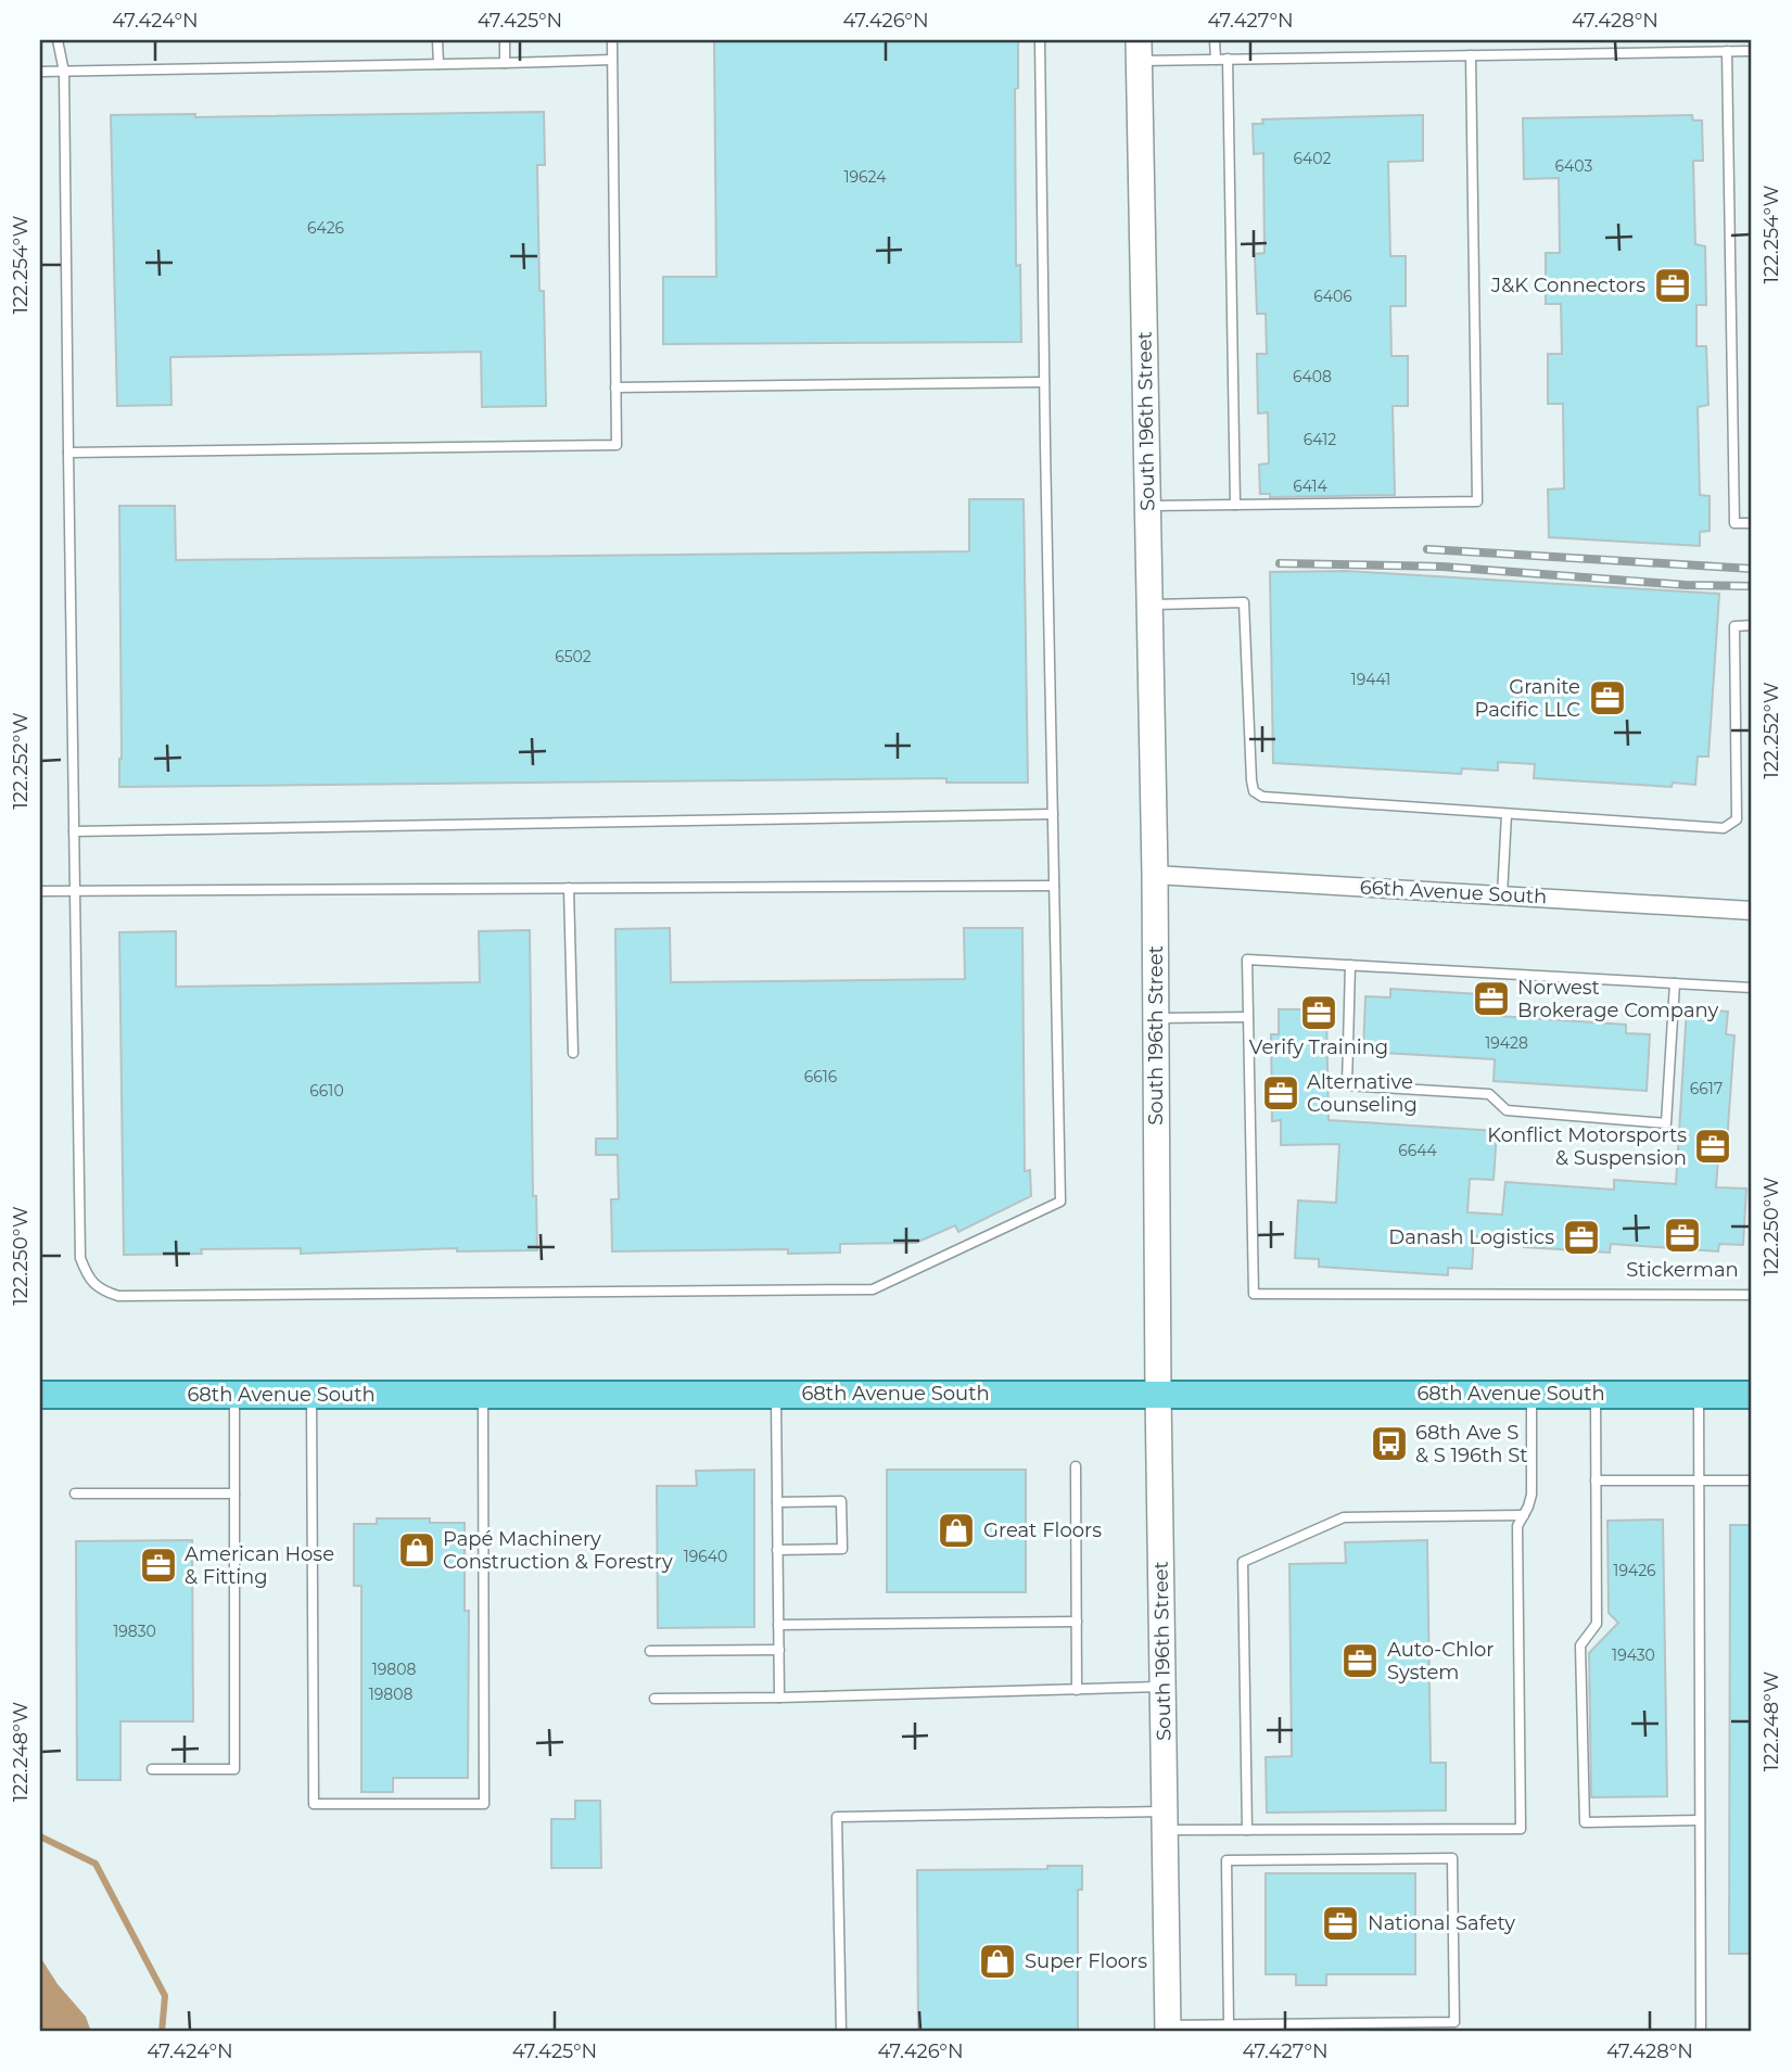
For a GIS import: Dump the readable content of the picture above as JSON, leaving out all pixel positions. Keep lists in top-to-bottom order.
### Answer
{
  "streets": {
    "main road": ["South 196th Street", "68th Avenue South"],
    "street": ["66th Avenue South"]
  },
  "crossings": [
    ["South 196th Street", "66th Avenue South"],
    ["South 196th Street", "68th Avenue South"]
  ],
  "places": {
    "office": [
      "J&K Connectors",
      "Granite Pacific LLC",
      "Norwest Brokerage Company",
      "Verify Training",
      "Alternative Counseling",
      "Konflict Motorsports & Suspension",
      "Stickerman",
      "Danash Logistics",
      "American Hose & Fitting",
      "Auto-Chlor System",
      "National Safety"
    ],
    "bus stop": ["68th Ave S & S 196th St"],
    "shop": ["Great Floors", "Papé Machinery Construction & Forestry", "Super Floors"]
  },
  "house_numbers": [
    "6402",
    "6403",
    "19624",
    "6426",
    "6406",
    "6408",
    "6412",
    "6414",
    "6502",
    "19441",
    "19428",
    "6616",
    "6617",
    "6610",
    "6644",
    "19640",
    "19426",
    "19830",
    "19430",
    "19808",
    "19808"
  ],
  "coordinates": [
    "47.424°N",
    "47.425°N",
    "47.426°N",
    "47.427°N",
    "47.428°N",
    "122.254°W",
    "122.252°W",
    "122.250°W",
    "122.248°W"
  ]
}
